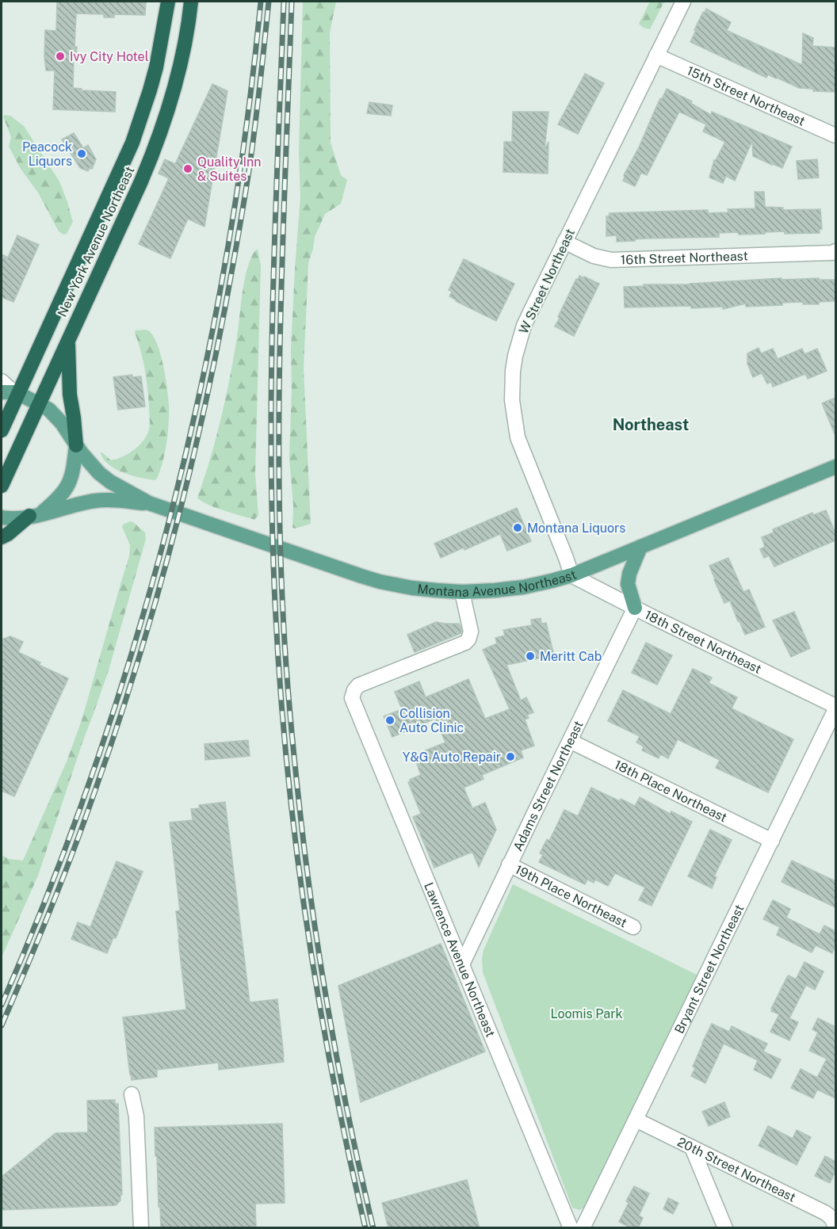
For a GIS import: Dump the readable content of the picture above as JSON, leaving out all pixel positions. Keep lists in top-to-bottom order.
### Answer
{
  "streets": {
    "highway": ["New York Avenue Northeast"],
    "main road": ["Montana Avenue Northeast"],
    "street": [
      "15th Street Northeast",
      "16th Street Northeast",
      "W Street Northeast",
      "18th Street Northeast",
      "Adams Street Northeast",
      "18th Place Northeast",
      "19th Place Northeast",
      "Lawrence Avenue Northeast",
      "Bryant Street Northeast",
      "20th Street Northeast"
    ]
  },
  "crossings": [
    ["15th Street Northeast", "W Street Northeast"],
    ["New York Avenue Northeast", "Montana Avenue Northeast"],
    ["16th Street Northeast", "W Street Northeast"],
    ["W Street Northeast", "Montana Avenue Northeast"],
    ["W Street Northeast", "18th Street Northeast"],
    ["Montana Avenue Northeast", "18th Street Northeast"],
    ["Montana Avenue Northeast", "Lawrence Avenue Northeast"],
    ["18th Street Northeast", "Adams Street Northeast"],
    ["18th Street Northeast", "Bryant Street Northeast"],
    ["Adams Street Northeast", "18th Place Northeast"],
    ["Adams Street Northeast", "19th Place Northeast"],
    ["Adams Street Northeast", "Lawrence Avenue Northeast"],
    ["18th Place Northeast", "Bryant Street Northeast"],
    ["Bryant Street Northeast", "20th Street Northeast"]
  ],
  "districts": ["Northeast"],
  "parks": ["Loomis Park"],
  "places": [
    "Ivy City Hotel",
    "Peacock Liquors",
    "Quality Inn & Suites",
    "Montana Liquors",
    "Meritt Cab",
    "Collision Auto Clinic",
    "Y&G Auto Repair"
  ]
}
